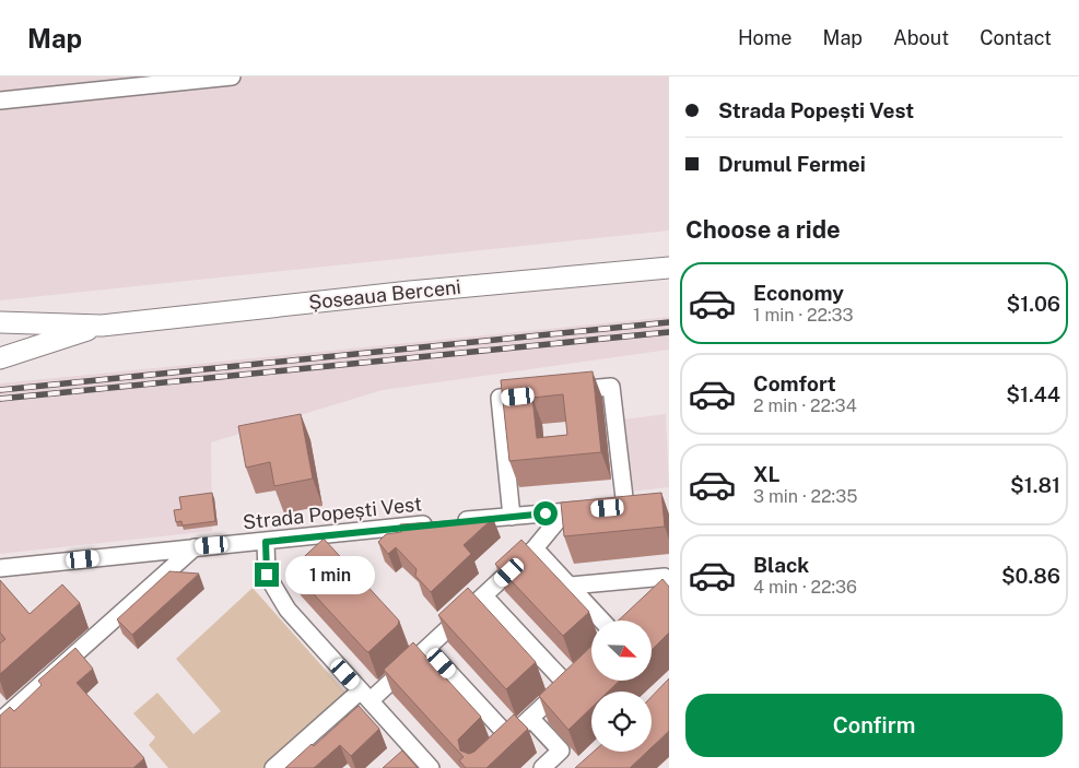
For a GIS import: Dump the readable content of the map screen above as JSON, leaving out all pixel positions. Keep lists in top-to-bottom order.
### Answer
{
  "streets": {
    "main road": ["Șoseaua Berceni"],
    "street": ["Strada Popești Vest"]
  },
  "north": "bottom right",
  "page": {
    "header": "Map",
    "nav": [
      "Home",
      "Map",
      "About",
      "Contact"
    ],
    "banner": ["Strada Popești Vest", "Drumul Fermei"],
    "heading": "Choose a ride",
    "list": [
      {
        "name": "Economy",
        "note": "1 min · 22:33",
        "value": "$1.06"
      },
      {
        "name": "Comfort",
        "note": "2 min · 22:34",
        "value": "$1.44"
      },
      {
        "name": "XL",
        "note": "3 min · 22:35",
        "value": "$1.81"
      },
      {
        "name": "Black",
        "note": "4 min · 22:36",
        "value": "$0.86"
      }
    ],
    "bubble": "1 min",
    "buttons": "Confirm"
  }
}
